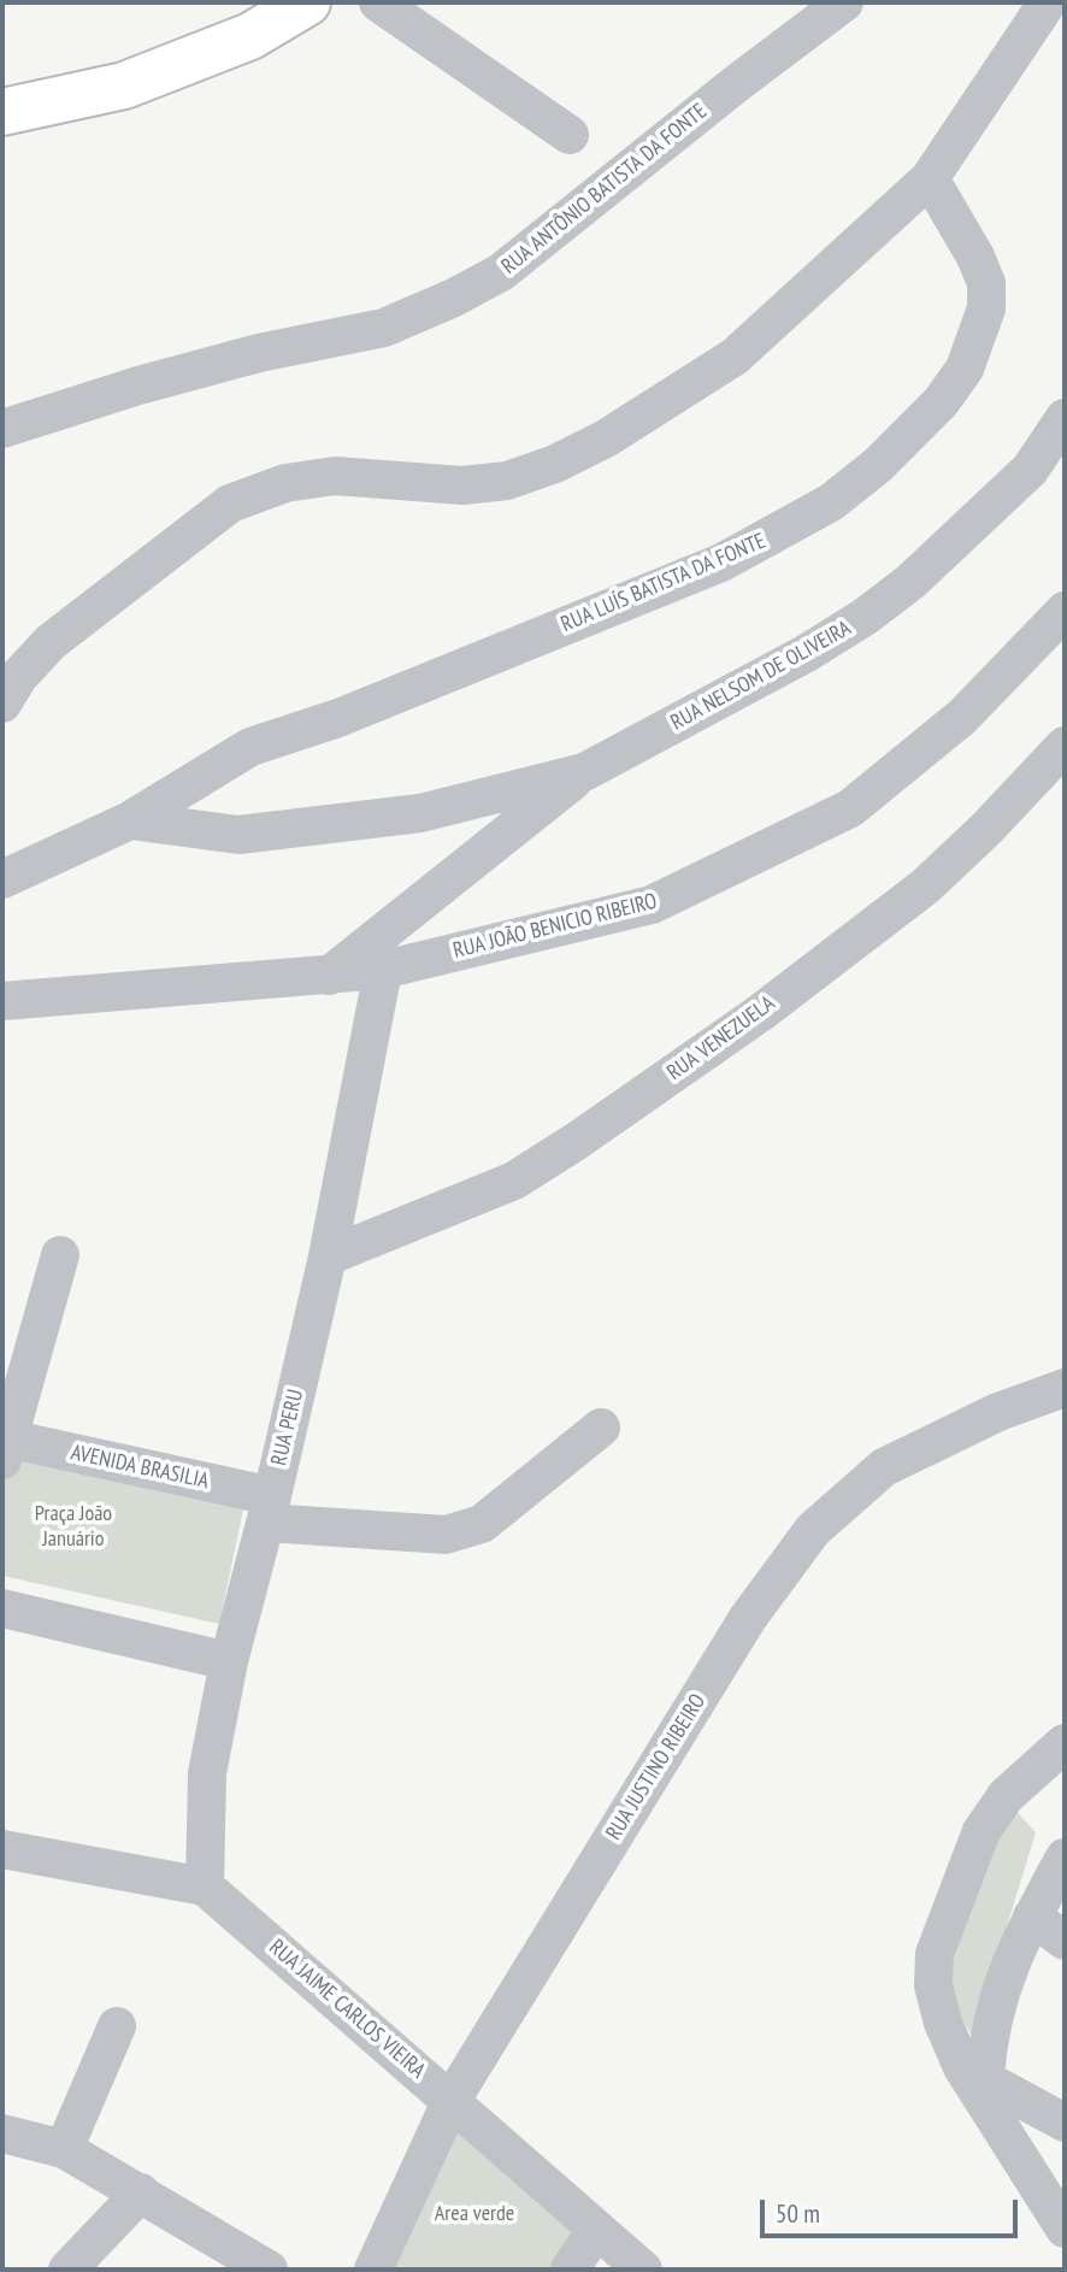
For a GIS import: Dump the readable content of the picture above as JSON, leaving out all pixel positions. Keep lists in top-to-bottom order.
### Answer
{
  "streets": {
    "street": [
      "RUA ANTÔNIO BATISTA DA FONTE",
      "RUA LUÍS BATISTA DA FONTE",
      "RUA NELSOM DE OLIVEIRA",
      "RUA JOÃO BENICIO RIBEIRO",
      "RUA VENEZUELA",
      "RUA PERU",
      "AVENIDA BRASILIA",
      "RUA JUSTINO RIBEIRO",
      "RUA JAIME CARLOS VIEIRA"
    ]
  },
  "crossings": [
    ["RUA LUÍS BATISTA DA FONTE", "RUA NELSOM DE OLIVEIRA"],
    ["RUA NELSOM DE OLIVEIRA", "RUA JOÃO BENICIO RIBEIRO"],
    ["RUA JOÃO BENICIO RIBEIRO", "RUA PERU"],
    ["RUA VENEZUELA", "RUA PERU"],
    ["RUA PERU", "AVENIDA BRASILIA"],
    ["RUA PERU", "RUA JAIME CARLOS VIEIRA"],
    ["RUA JUSTINO RIBEIRO", "RUA JAIME CARLOS VIEIRA"]
  ],
  "parks": ["Praça João Januário", "Area verde"],
  "scale_bar": "50 m"
}
